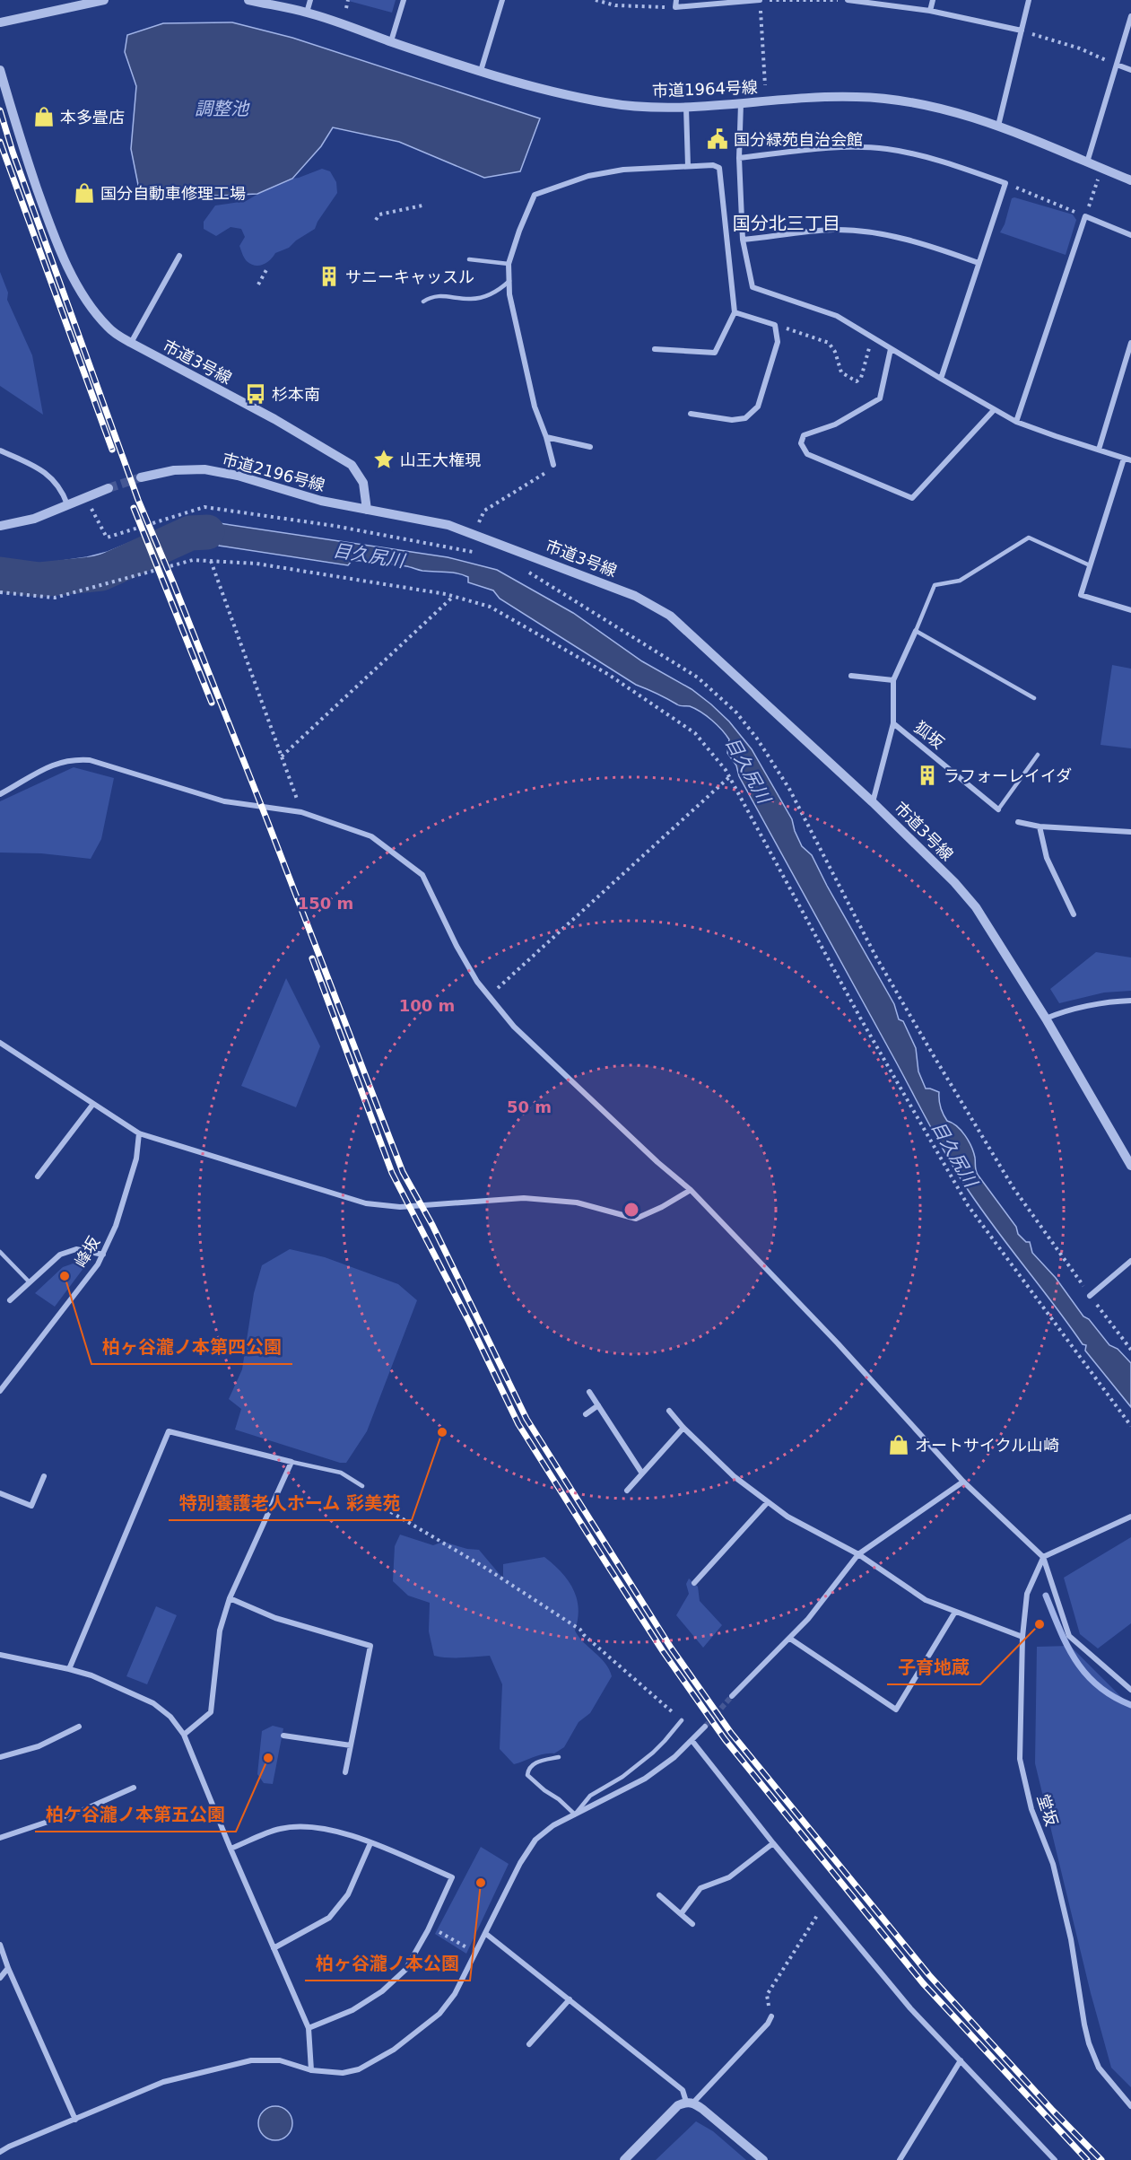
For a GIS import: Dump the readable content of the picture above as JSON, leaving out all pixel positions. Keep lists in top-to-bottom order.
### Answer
{
  "streets": {
    "street": [
      "市道1964号線",
      "市道3号線",
      "市道2196号線",
      "狐坂",
      "峰坂",
      "堂坂"
    ]
  },
  "crossings": [
    ["市道3号線", "市道2196号線"]
  ],
  "districts": ["国分北三丁目"],
  "water": ["調整池", "目久尻川"],
  "places": {
    "shop": ["本多畳店", "国分自動車修理工場", "オートサイクル山崎"],
    "public building": ["国分緑苑自治会館"],
    "building": ["サニーキャッスル", "ラフォーレイイダ"],
    "bus stop": ["杉本南"],
    "place": ["山王大権現"],
    "other": [
      "柏ヶ谷瀧ノ本第四公園",
      "特別養護老人ホーム 彩美苑",
      "子育地蔵",
      "柏ケ谷瀧ノ本第五公園",
      "柏ヶ谷瀧ノ本公園"
    ]
  },
  "rings": ["150 m", "100 m", "50 m"]
}
